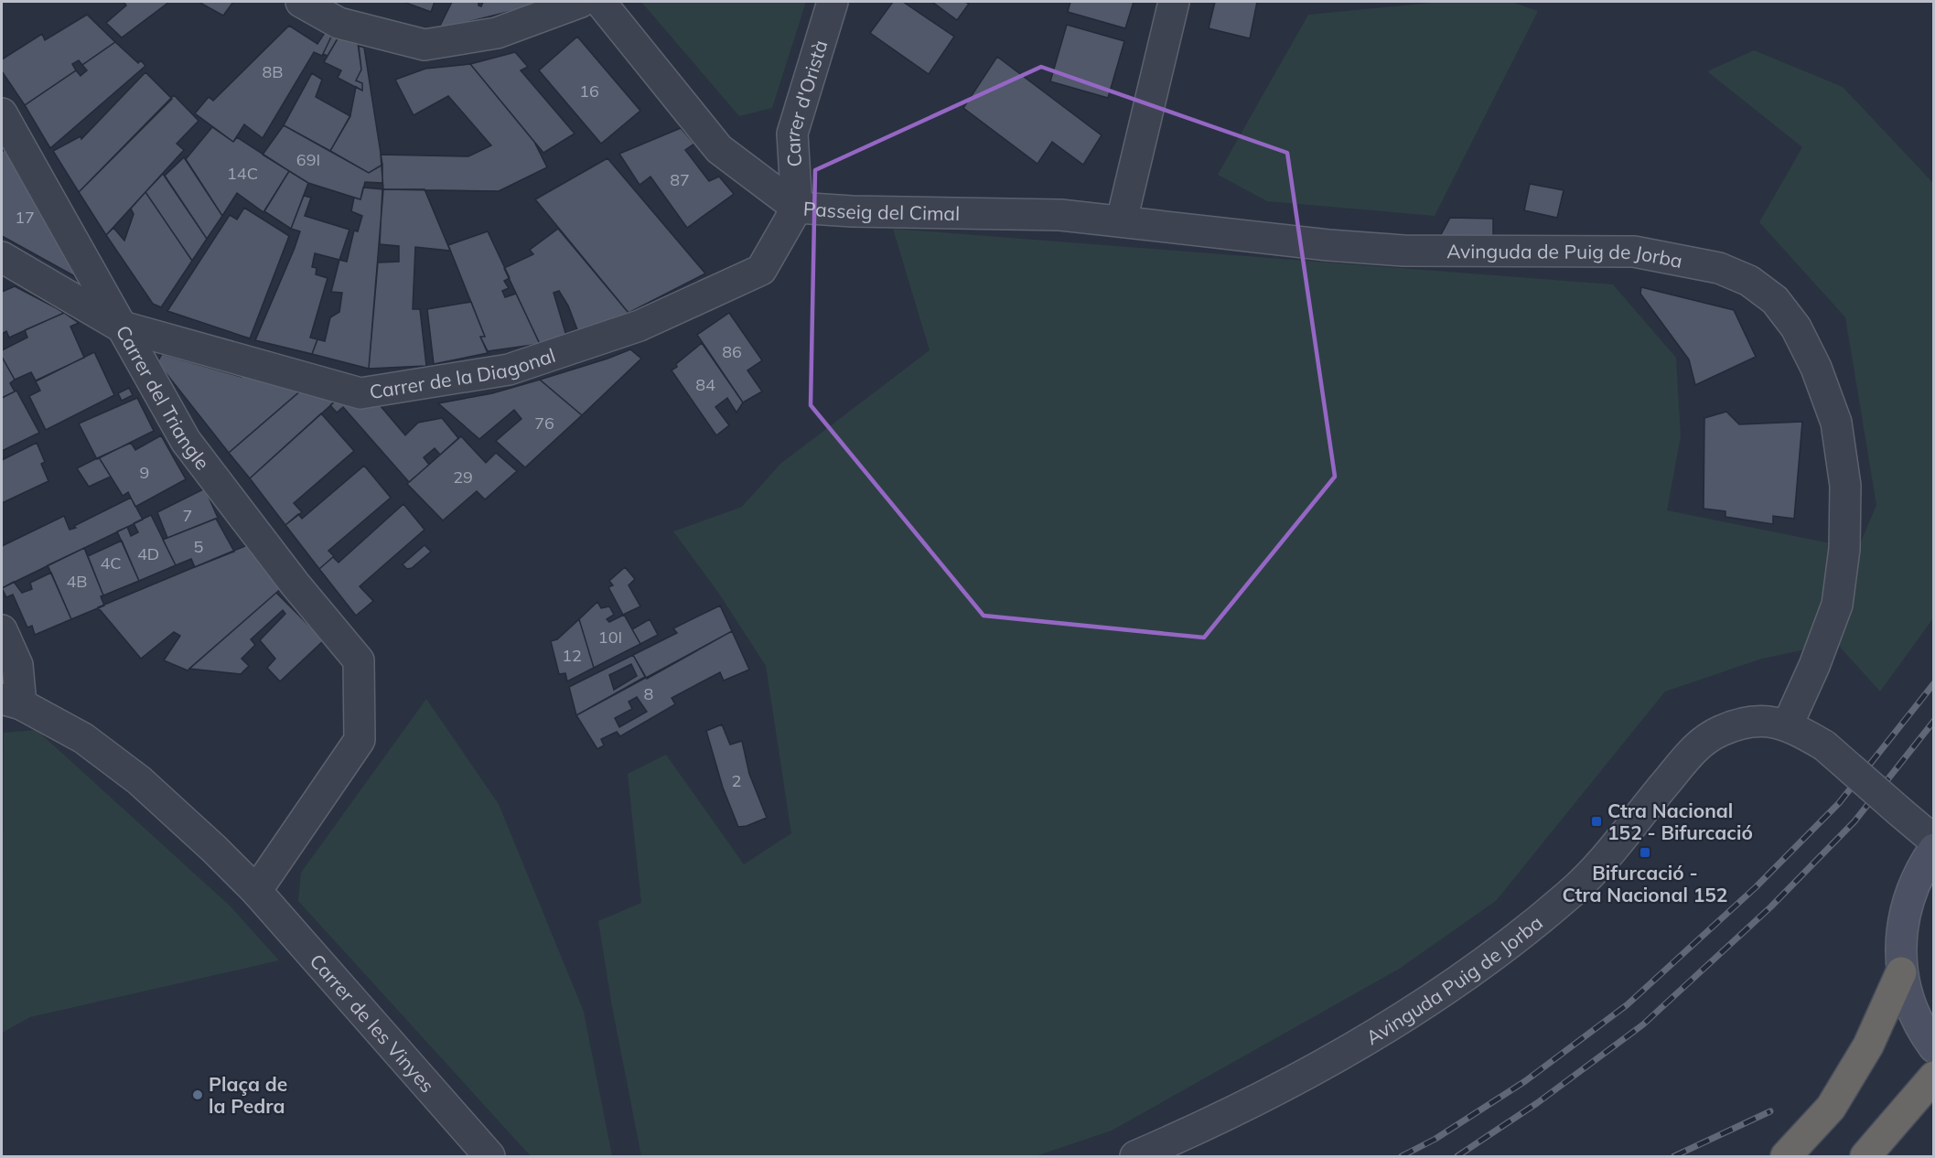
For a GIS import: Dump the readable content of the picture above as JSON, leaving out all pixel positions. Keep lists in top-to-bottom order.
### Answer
{
  "streets": {
    "street": [
      "Carrer d'Oristà",
      "Passeig del Cimal",
      "Avinguda de Puig de Jorba",
      "Carrer de la Diagonal",
      "Carrer del Triangle",
      "Avinguda Puig de Jorba",
      "Carrer de les Vinyes"
    ]
  },
  "crossings": [
    ["Carrer d'Oristà", "Passeig del Cimal"],
    ["Carrer d'Oristà", "Carrer de la Diagonal"],
    ["Passeig del Cimal", "Avinguda de Puig de Jorba"],
    ["Passeig del Cimal", "Carrer de la Diagonal"],
    ["Avinguda de Puig de Jorba", "Avinguda Puig de Jorba"],
    ["Carrer de la Diagonal", "Carrer del Triangle"],
    ["Carrer del Triangle", "Carrer de les Vinyes"]
  ],
  "places": {
    "transit": ["Ctra Nacional 152 - Bifurcació", "Bifurcació - Ctra Nacional 152"],
    "other": ["Plaça de la Pedra"]
  },
  "house_numbers": [
    "8B",
    "16",
    "69I",
    "14C",
    "87",
    "17",
    "86",
    "84",
    "76",
    "9",
    "29",
    "7",
    "5",
    "4D",
    "4C",
    "4B",
    "10I",
    "12",
    "8",
    "2"
  ]
}
